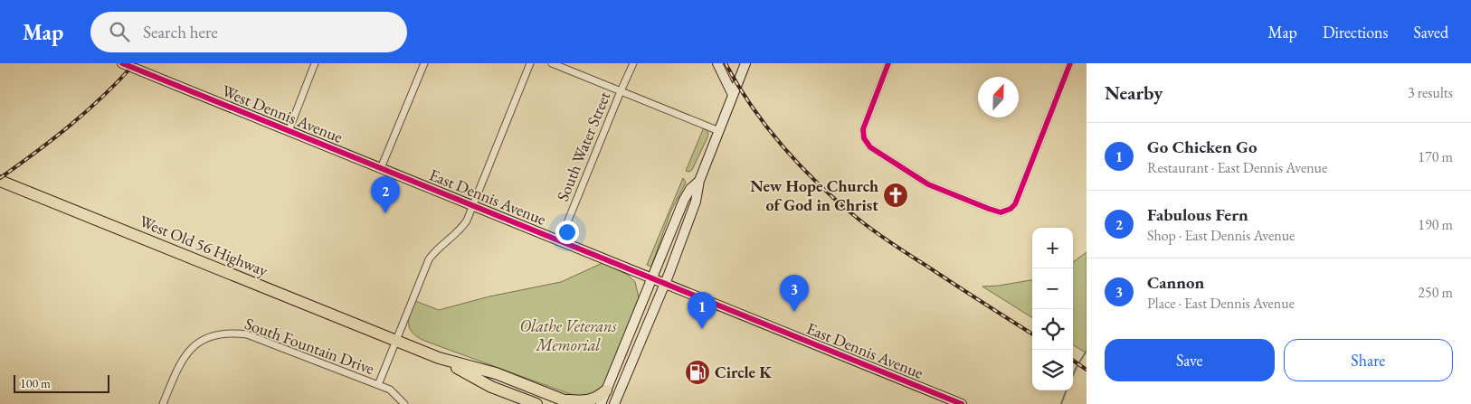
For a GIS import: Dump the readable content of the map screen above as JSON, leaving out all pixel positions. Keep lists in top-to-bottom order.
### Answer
{
  "streets": {
    "highway": ["West Old 56 Highway"],
    "street": [
      "West Dennis Avenue",
      "South Water Street",
      "East Dennis Avenue",
      "South Fountain Drive"
    ]
  },
  "crossings": [
    ["West Dennis Avenue", "East Dennis Avenue"],
    ["South Water Street", "East Dennis Avenue"]
  ],
  "parks": ["Olathe Veterans Memorial"],
  "places": {
    "church": ["New Hope Church of God in Christ"],
    "fuel station": ["Circle K"]
  },
  "scale_bar": "100 m",
  "north": "top",
  "page": {
    "header": "Map",
    "search": "Search here",
    "nav": ["Map", "Directions", "Saved"],
    "heading": ["Nearby", "3 results"],
    "list": [
      {
        "mark": "1",
        "name": "Go Chicken Go",
        "note": "Restaurant · East Dennis Avenue",
        "value": "170 m"
      },
      {
        "mark": "2",
        "name": "Fabulous Fern",
        "note": "Shop · East Dennis Avenue",
        "value": "190 m"
      },
      {
        "mark": "3",
        "name": "Cannon",
        "note": "Place · East Dennis Avenue",
        "value": "250 m"
      }
    ],
    "pins": ["2", "3", "1"],
    "map_buttons": ["+", "−"],
    "buttons": ["Save", "Share"],
    "scale": "100 m"
  }
}
